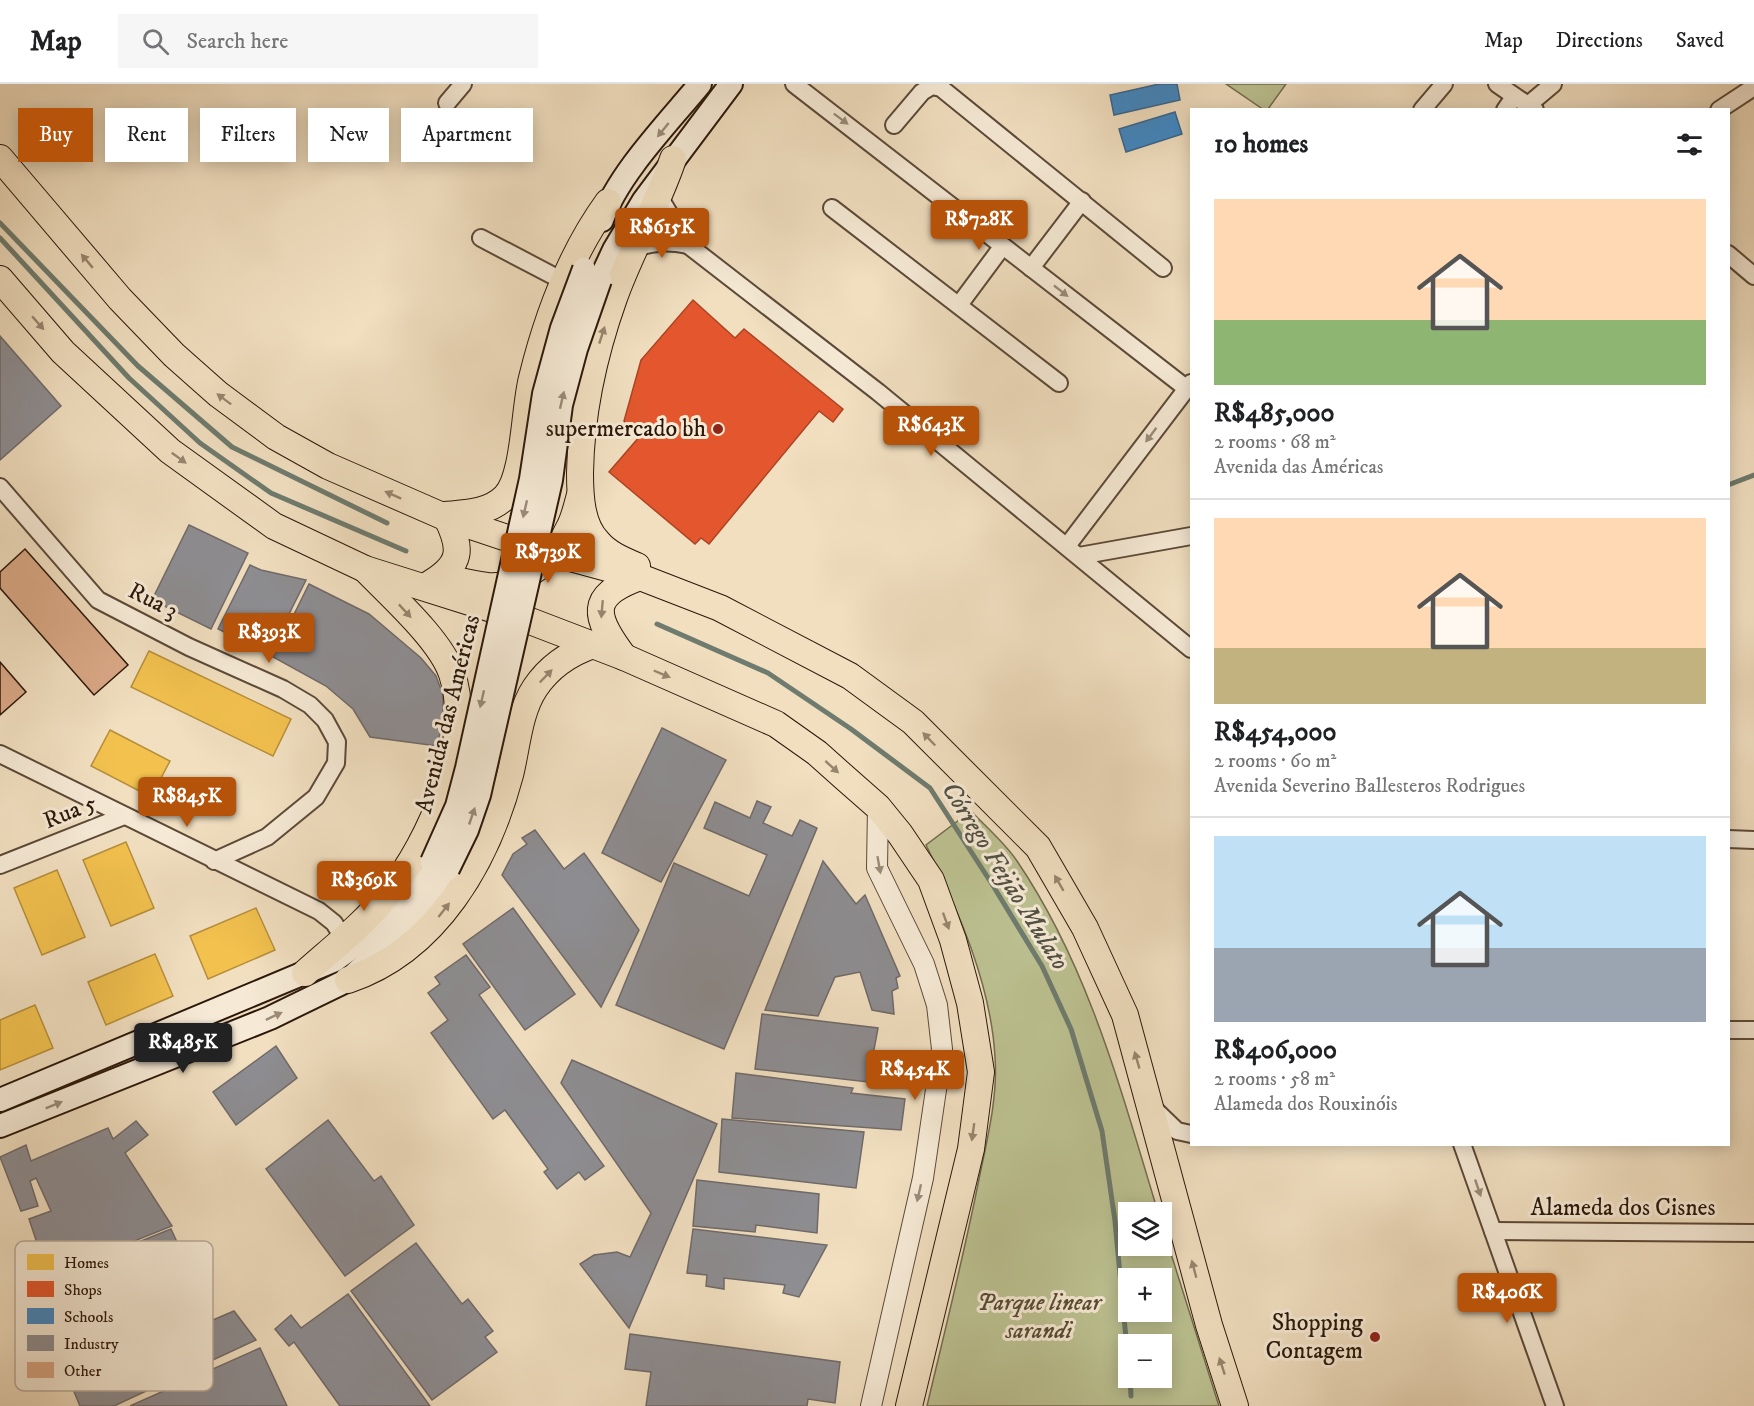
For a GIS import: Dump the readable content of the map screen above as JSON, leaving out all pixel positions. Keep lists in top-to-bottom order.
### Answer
{
  "streets": {
    "street": ["Rua 3", "Rua 5", "Alameda dos Cisnes"]
  },
  "water": ["Córrego Feijão Mulato"],
  "parks": ["Parque linear sarandi"],
  "places": ["supermercado bh", "Shopping Contagem"],
  "legend": [
    "Homes",
    "Shops",
    "Schools",
    "Industry",
    "Other"
  ],
  "page": {
    "header": "Map",
    "search": "Search here",
    "nav": ["Map", "Directions", "Saved"],
    "chip": [
      "Buy",
      "Rent",
      "Filters",
      "New",
      "Apartment"
    ],
    "heading": "10 homes",
    "list": [
      {
        "name": "R$485,000",
        "note": "2 rooms · 68 m² · Avenida das Américas"
      },
      {
        "name": "R$454,000",
        "note": "2 rooms · 60 m² · Avenida Severino Ballesteros Rodrigues"
      },
      {
        "name": "R$406,000",
        "note": "2 rooms · 58 m² · Alameda dos Rouxinóis"
      }
    ],
    "price": [
      "R$728K",
      "R$615K",
      "R$643K",
      "R$739K",
      "R$393K",
      "R$845K",
      "R$369K",
      "R$485K",
      "R$454K",
      "R$406K"
    ],
    "map_buttons": ["+", "−"]
  }
}
